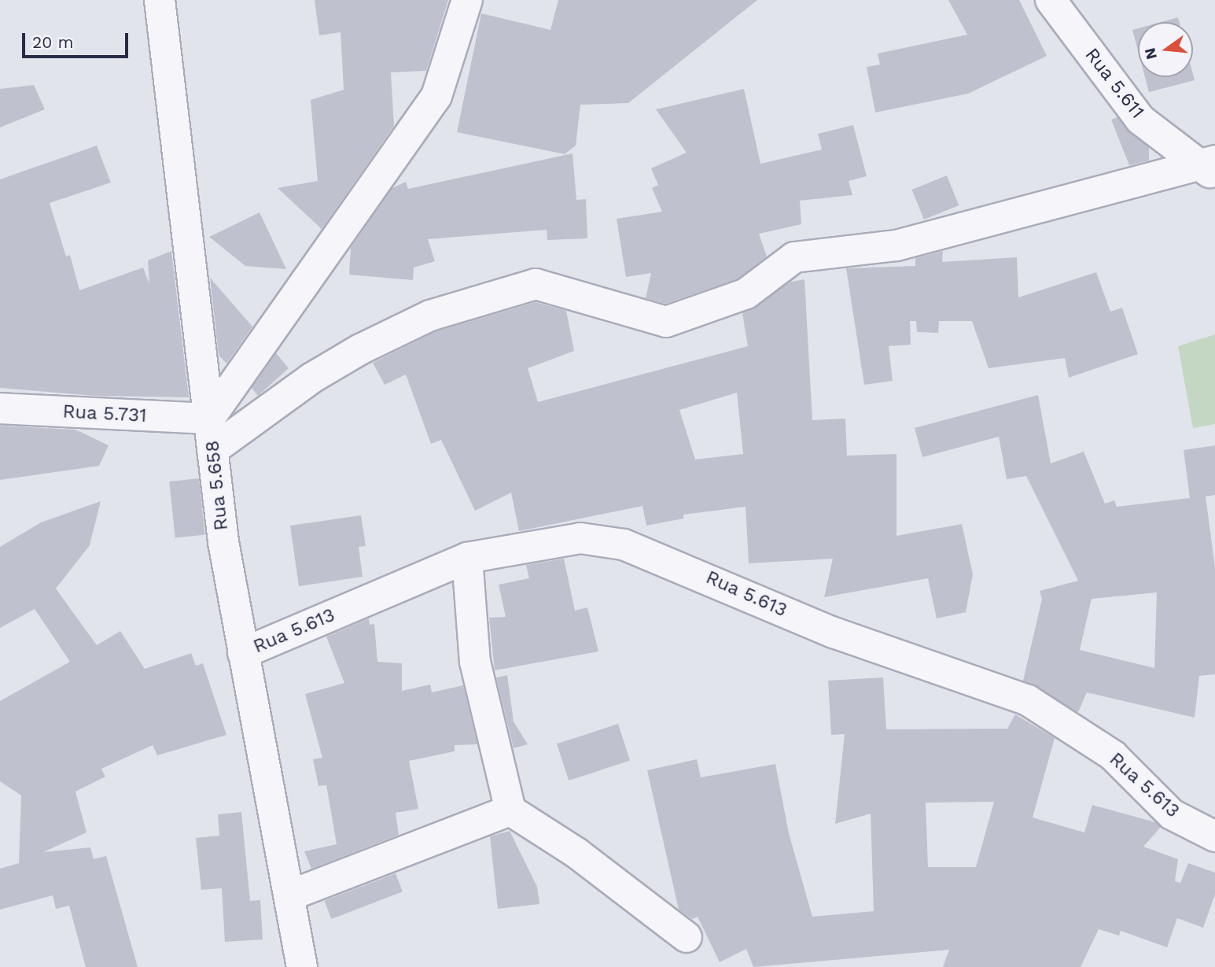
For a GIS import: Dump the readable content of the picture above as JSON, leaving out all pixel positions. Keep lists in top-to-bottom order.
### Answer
{
  "streets": {
    "street": [
      "Rua 5.611",
      "Rua 5.731",
      "Rua 5.658",
      "Rua 5.613"
    ]
  },
  "crossings": [
    ["Rua 5.731", "Rua 5.658"],
    ["Rua 5.658", "Rua 5.613"]
  ],
  "scale_bar": "20 m",
  "north": "left"
}
